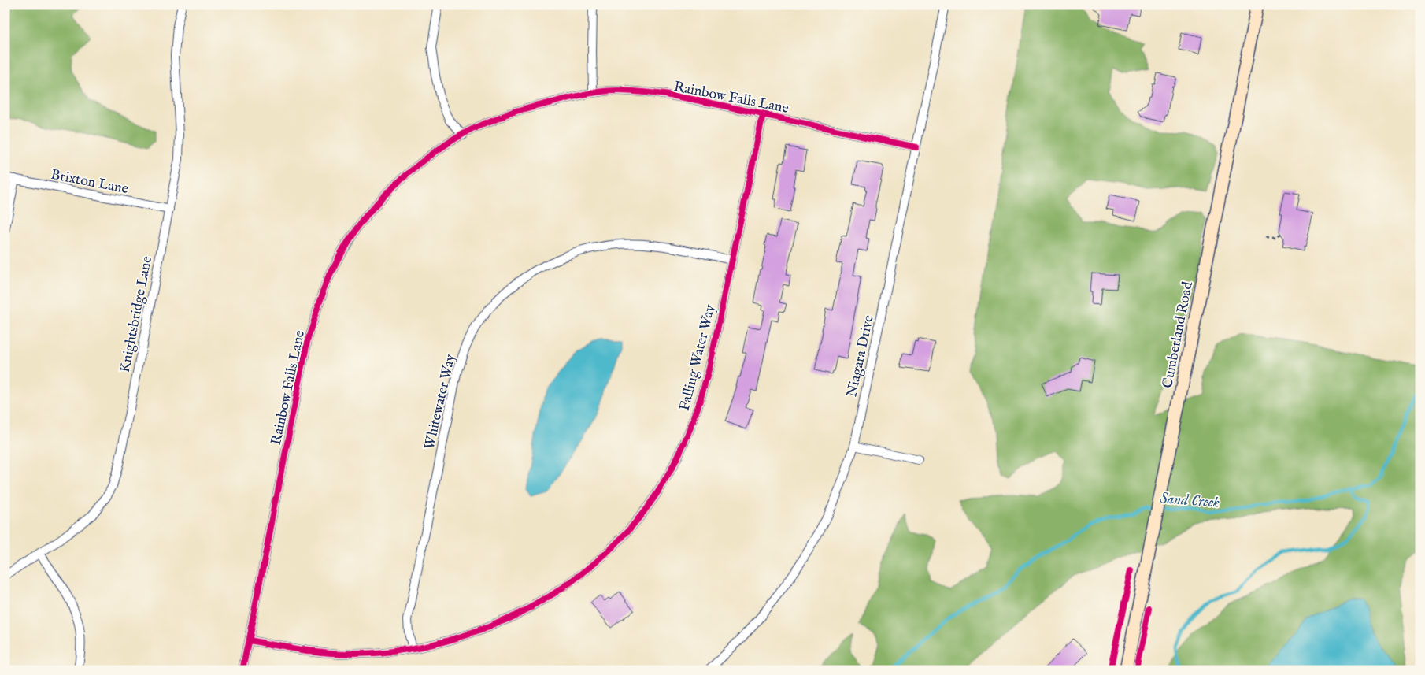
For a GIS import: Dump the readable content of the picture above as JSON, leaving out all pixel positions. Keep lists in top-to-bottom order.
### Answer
{
  "streets": {
    "main road": ["Cumberland Road"],
    "street": [
      "Rainbow Falls Lane",
      "Brixton Lane",
      "Knightsbridge Lane",
      "Niagara Drive",
      "Falling Water Way",
      "Whitewater Way"
    ]
  },
  "crossings": [
    ["Rainbow Falls Lane", "Niagara Drive"],
    ["Rainbow Falls Lane", "Falling Water Way"],
    ["Brixton Lane", "Knightsbridge Lane"],
    ["Falling Water Way", "Whitewater Way"]
  ],
  "water": ["Sand Creek"]
}
